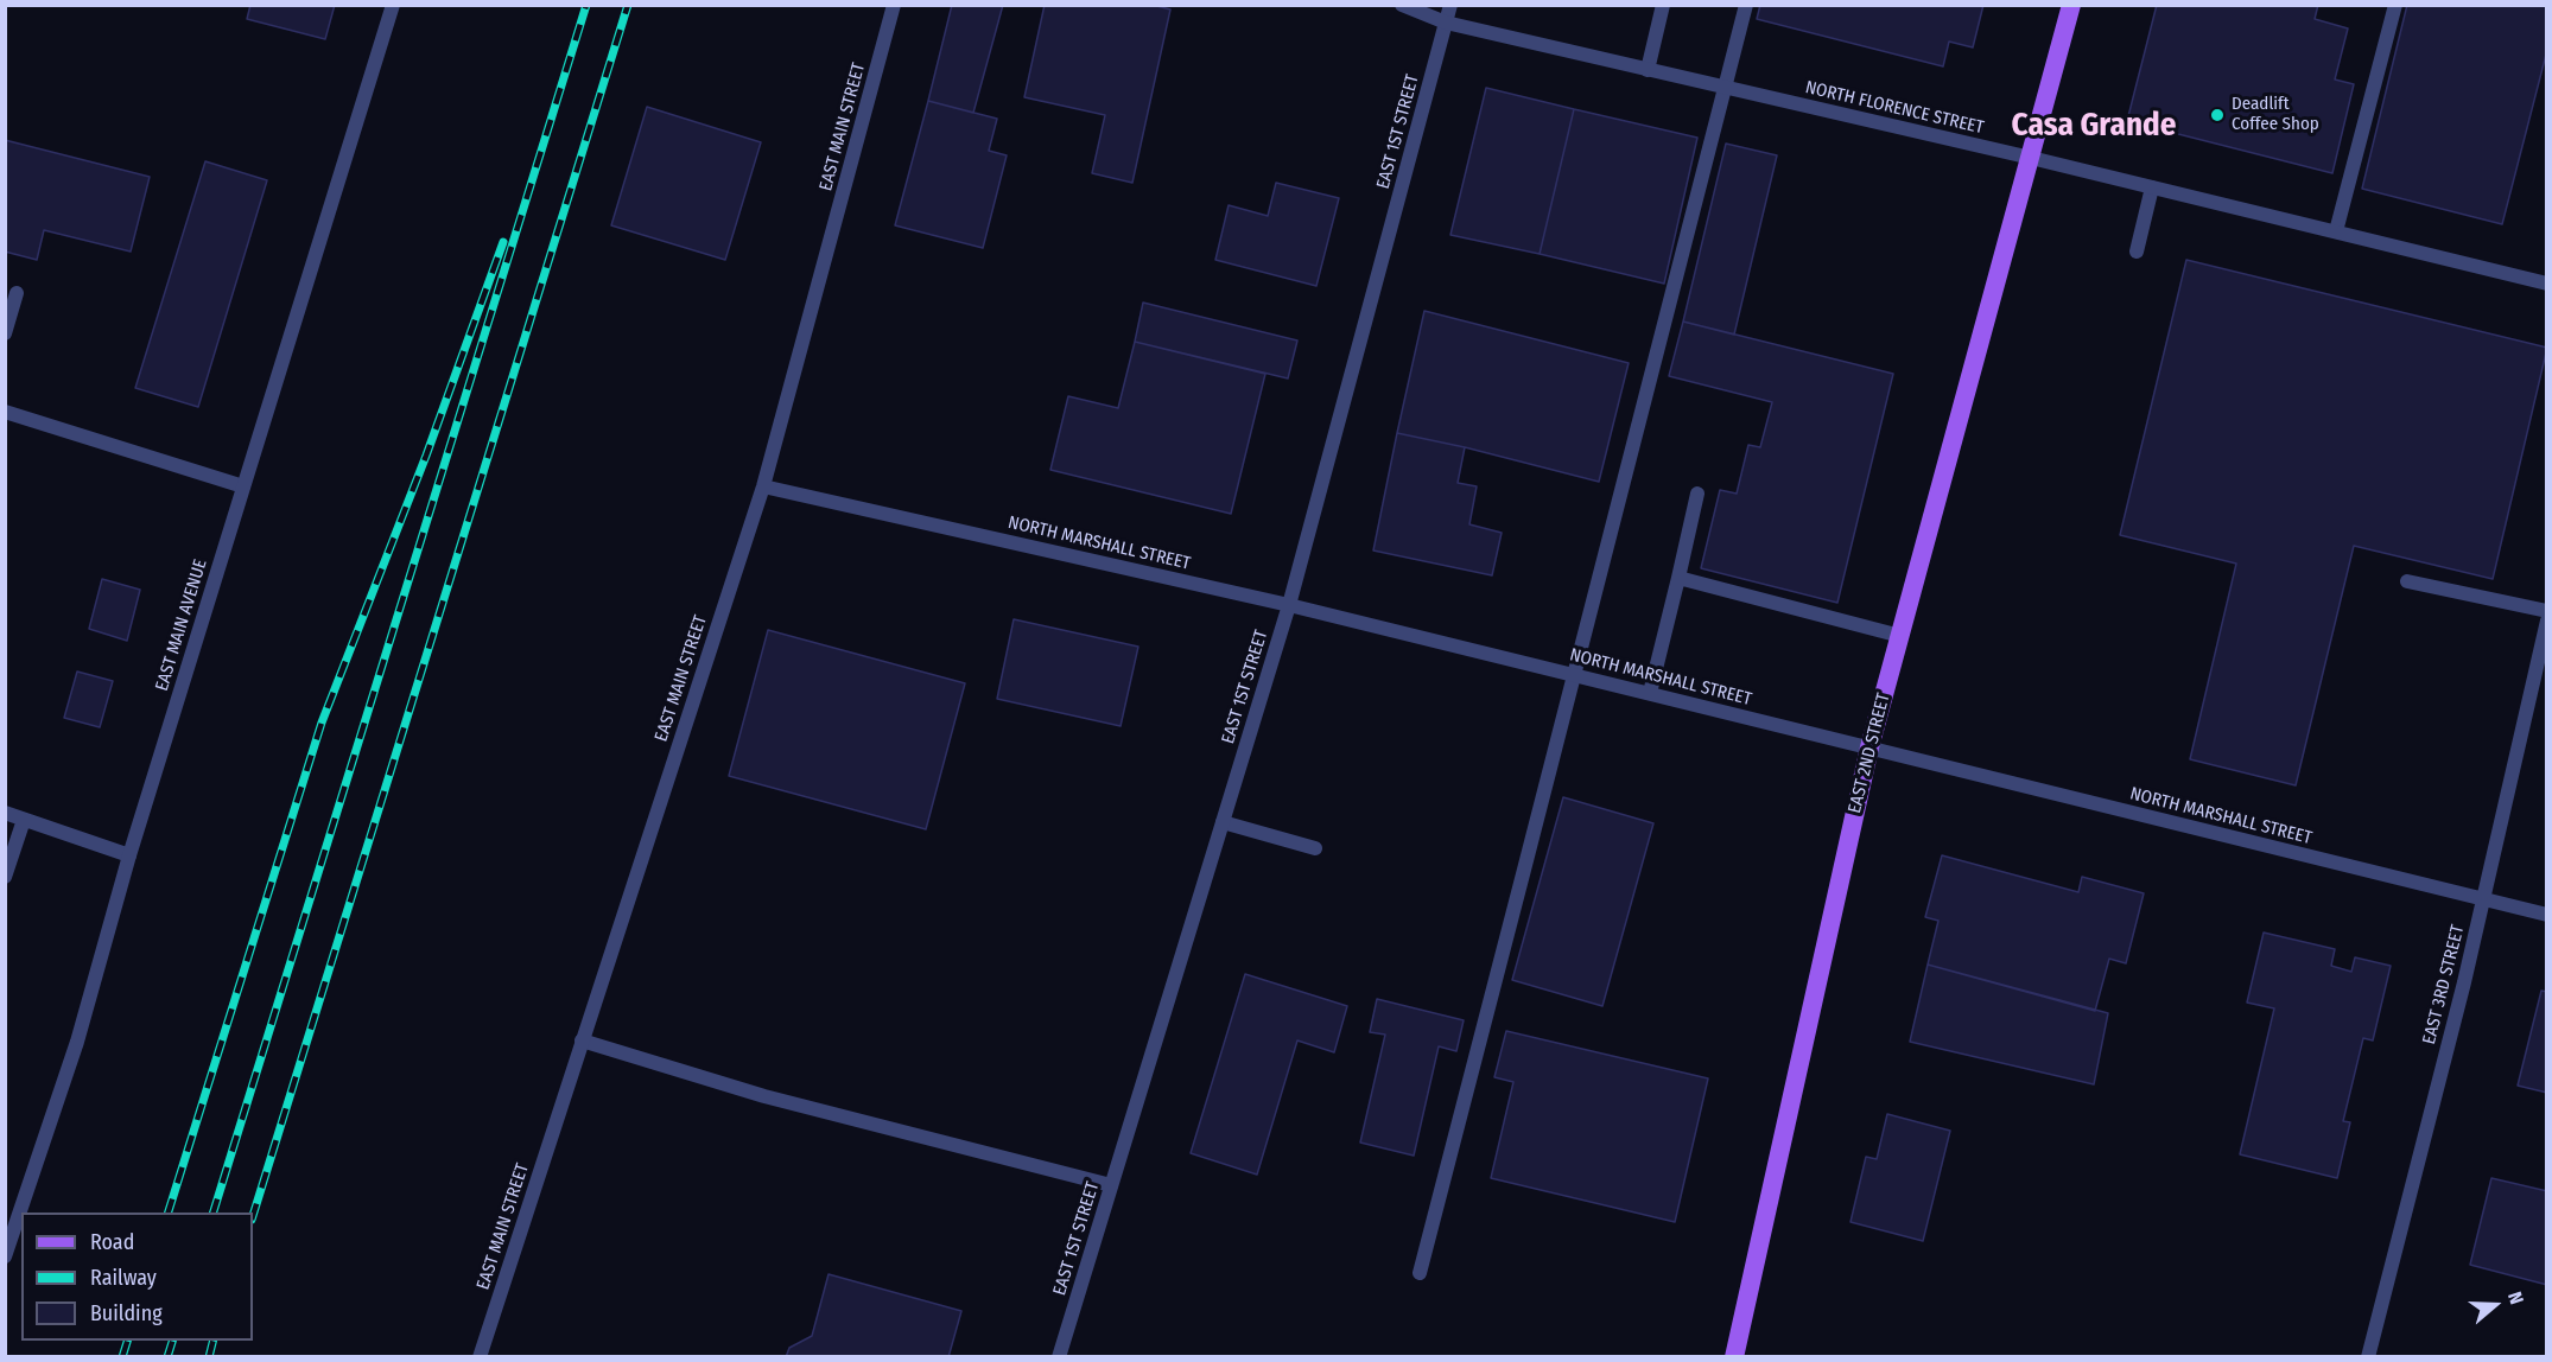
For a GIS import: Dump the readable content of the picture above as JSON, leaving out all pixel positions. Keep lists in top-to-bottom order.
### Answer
{
  "streets": {
    "main road": ["EAST 2ND STREET"],
    "street": [
      "NORTH FLORENCE STREET",
      "EAST MAIN STREET",
      "EAST 1ST STREET",
      "NORTH MARSHALL STREET",
      "EAST MAIN AVENUE",
      "EAST 3RD STREET"
    ]
  },
  "crossings": [
    ["NORTH FLORENCE STREET", "EAST 1ST STREET"],
    ["NORTH FLORENCE STREET", "EAST 2ND STREET"],
    ["EAST MAIN STREET", "NORTH MARSHALL STREET"],
    ["EAST 1ST STREET", "NORTH MARSHALL STREET"],
    ["NORTH MARSHALL STREET", "EAST 2ND STREET"],
    ["NORTH MARSHALL STREET", "EAST 3RD STREET"]
  ],
  "districts": ["Casa Grande"],
  "places": ["Deadlift Coffee Shop"],
  "legend": ["Road", "Railway", "Building"],
  "north": "right"
}
